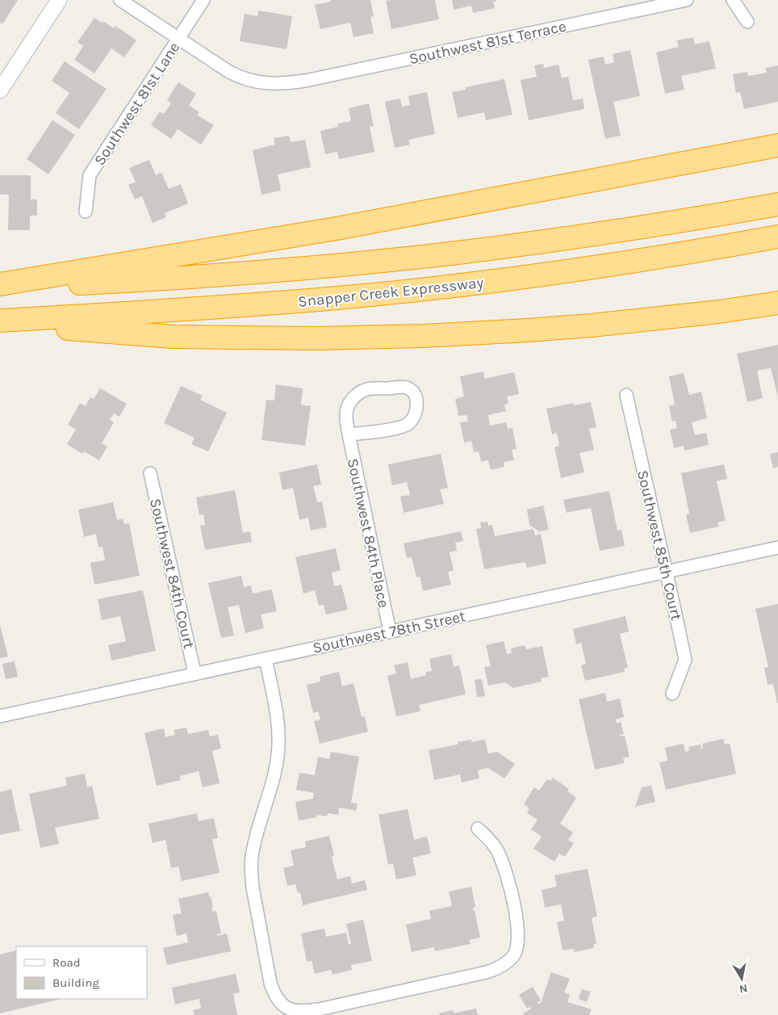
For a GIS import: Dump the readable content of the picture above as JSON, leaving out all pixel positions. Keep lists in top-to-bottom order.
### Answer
{
  "streets": {
    "highway": ["Snapper Creek Expressway"],
    "street": [
      "Southwest 81st Terrace",
      "Southwest 81st Lane",
      "Southwest 84th Place",
      "Southwest 85th Court",
      "Southwest 84th Court",
      "Southwest 78th Street"
    ]
  },
  "crossings": [
    ["Southwest 81st Terrace", "Southwest 81st Lane"],
    ["Southwest 84th Place", "Southwest 78th Street"],
    ["Southwest 85th Court", "Southwest 78th Street"],
    ["Southwest 84th Court", "Southwest 78th Street"]
  ],
  "legend": ["Road", "Building"],
  "north": "bottom"
}
